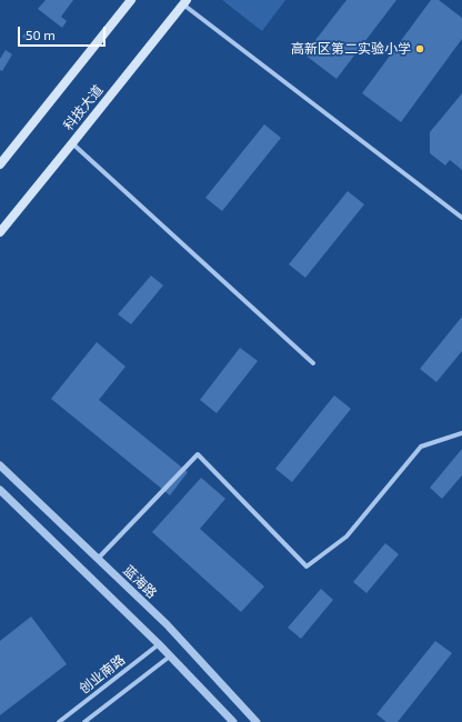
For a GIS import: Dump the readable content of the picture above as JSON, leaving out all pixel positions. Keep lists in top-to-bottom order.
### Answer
{
  "streets": {
    "main road": ["科技大道"],
    "street": ["蓝海路", "创业南路"]
  },
  "places": ["高新区第二实验小学"],
  "scale_bar": "50 m"
}
